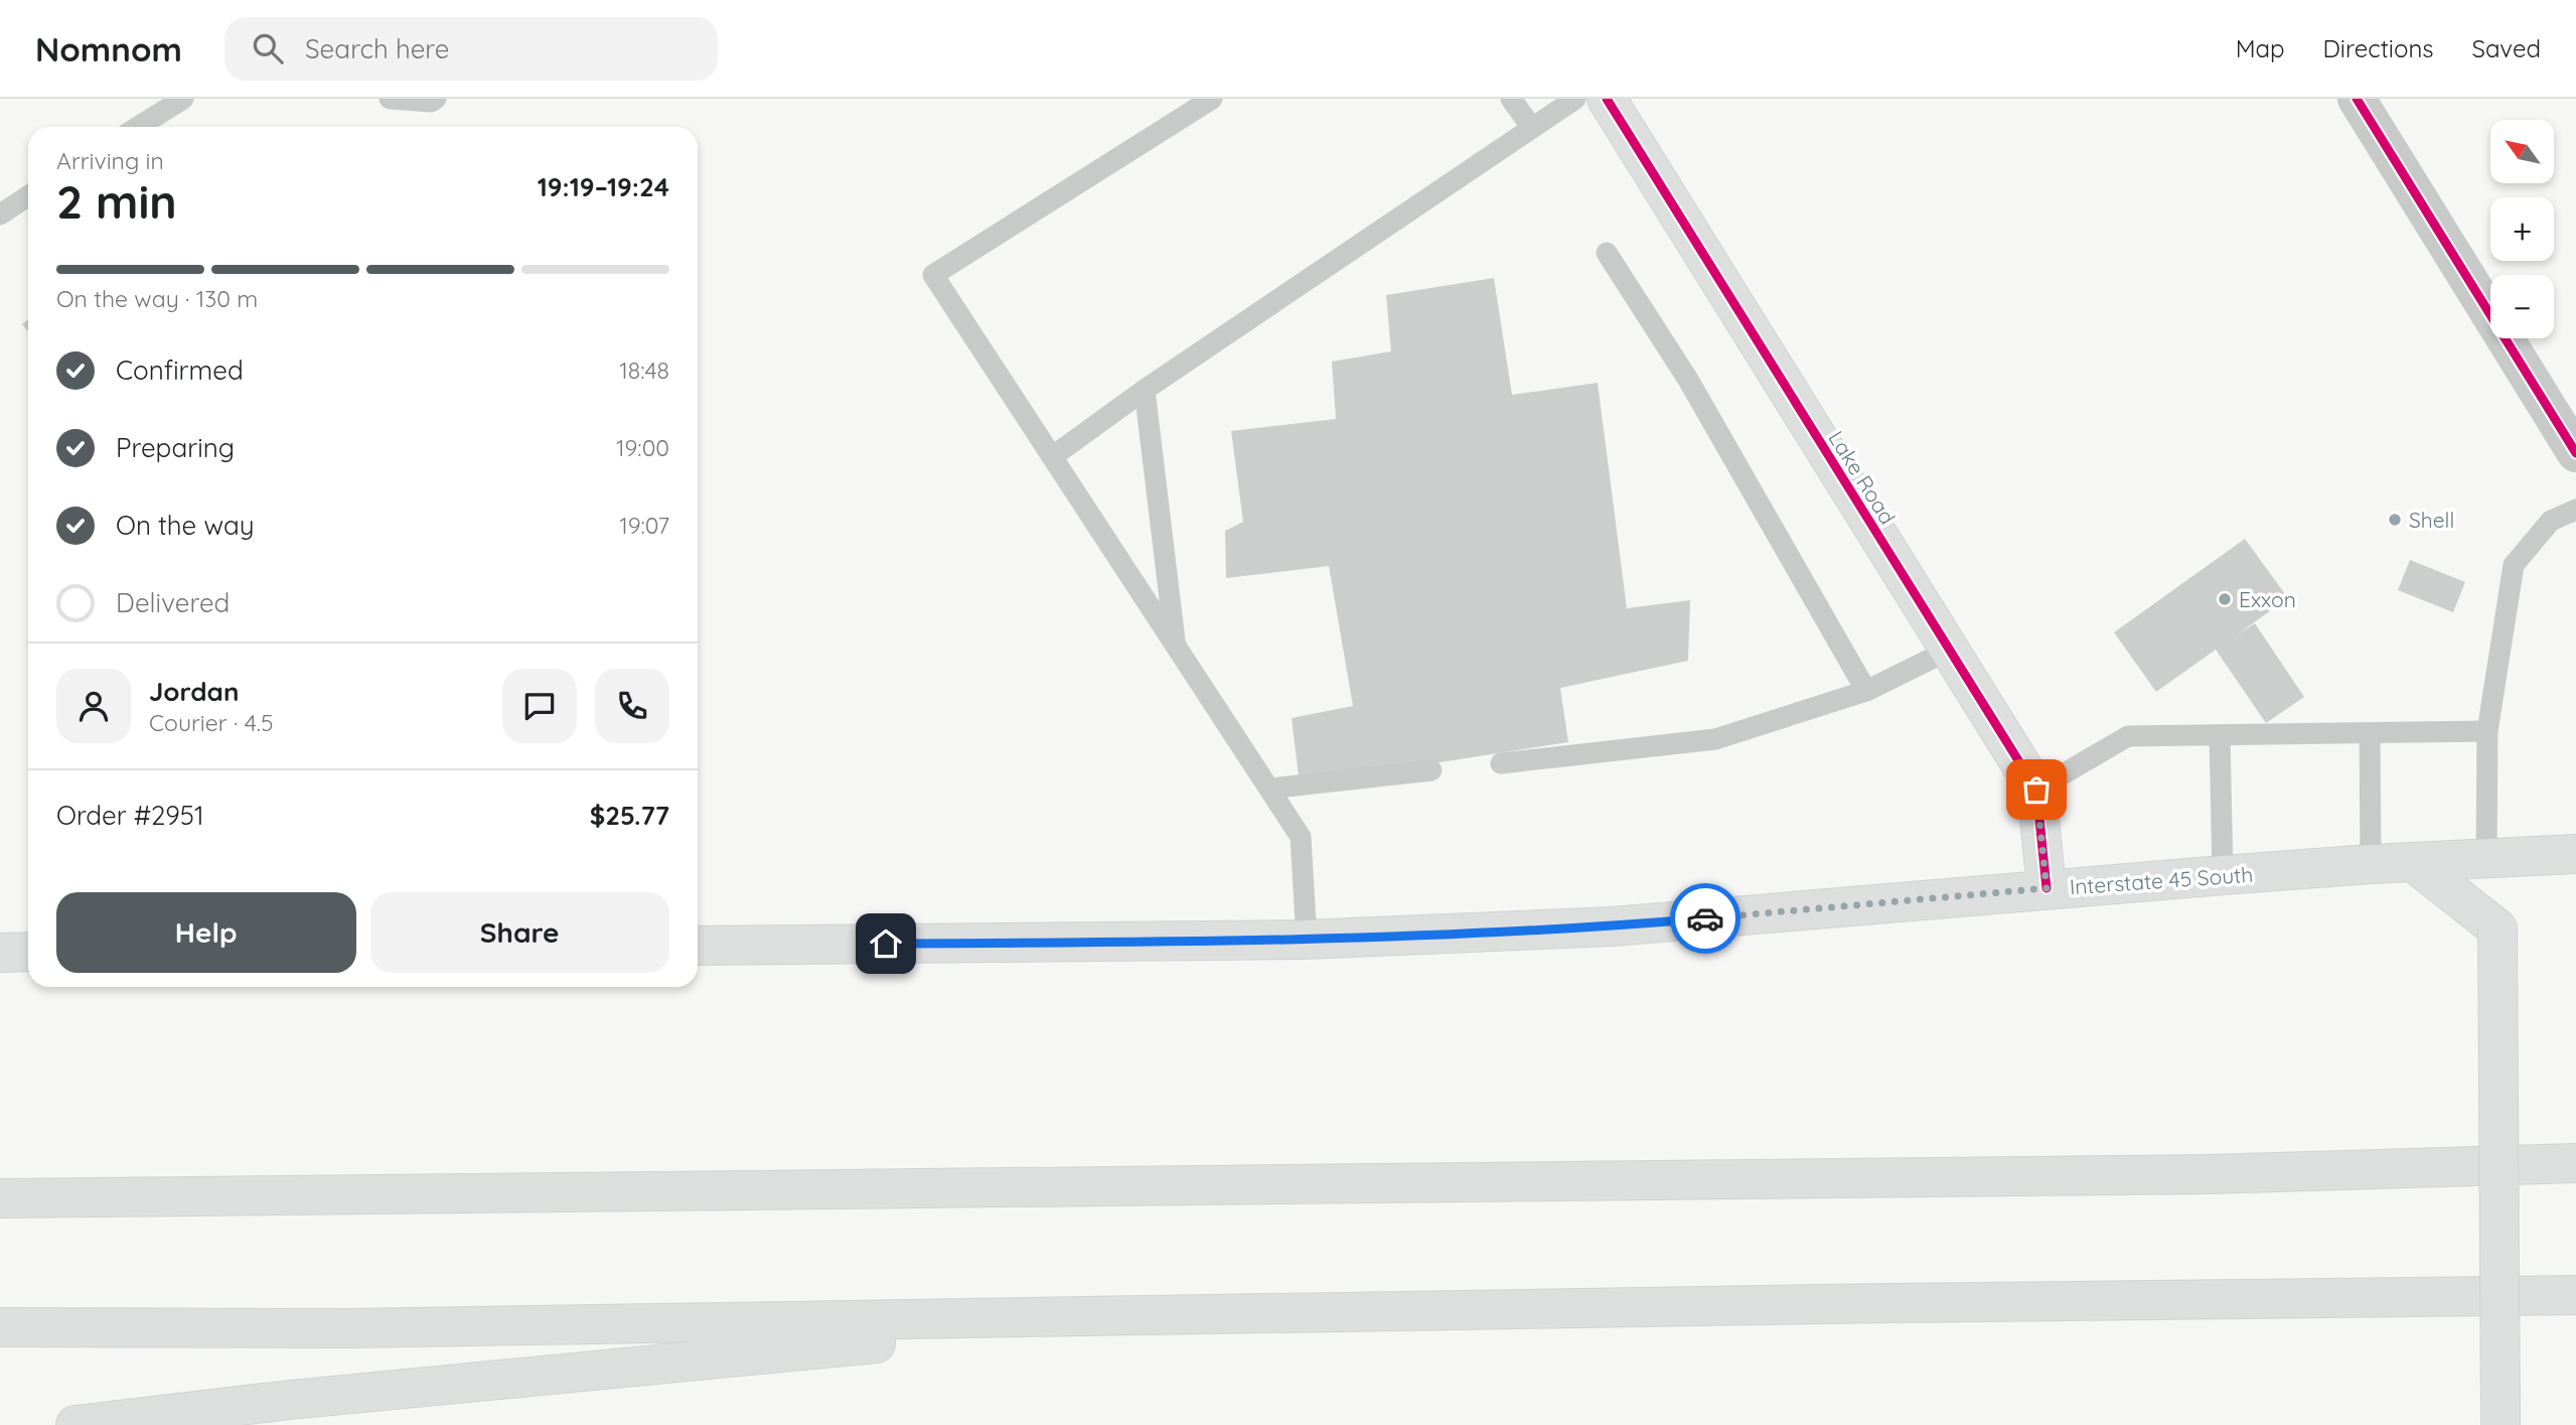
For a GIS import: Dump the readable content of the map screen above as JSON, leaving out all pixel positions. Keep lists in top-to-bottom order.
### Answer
{
  "streets": {
    "main road": ["Lake Road", "Interstate 45 South"]
  },
  "crossings": [
    ["Lake Road", "Interstate 45 South"]
  ],
  "places": ["Shell", "Exxon"],
  "north": "top left",
  "page": {
    "header": "Nomnom",
    "search": "Search here",
    "nav": ["Map", "Directions", "Saved"],
    "map_buttons": ["+", "−"],
    "heading": ["2 min", "Arriving in", "19:19–19:24"],
    "panel": [
      "Jordan",
      "Courier · 4.5",
      "Order #2951",
      "$25.77"
    ],
    "bar": "On the way · 130 m",
    "list": [
      ["Confirmed", "18:48"],
      ["Preparing", "19:00"],
      ["On the way", "19:07"],
      "Delivered"
    ],
    "buttons": ["Help", "Share"]
  }
}
